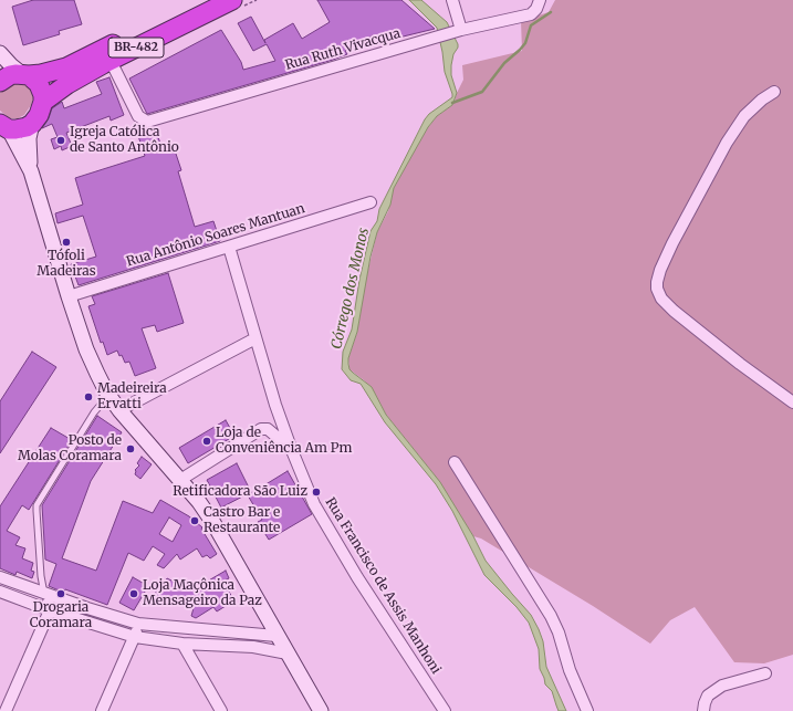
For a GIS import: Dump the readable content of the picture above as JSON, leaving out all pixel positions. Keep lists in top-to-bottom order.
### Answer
{
  "streets": {
    "highway": ["BR-482"],
    "street": ["Rua Ruth Vivacqua", "Rua Antônio Soares Mantuan", "Rua Francisco de Assis Manhoni"]
  },
  "crossings": [
    ["BR-482", "Rua Ruth Vivacqua"],
    ["Rua Antônio Soares Mantuan", "Rua Francisco de Assis Manhoni"]
  ],
  "water": ["Córrego dos Monos"],
  "places": [
    "Igreja Católica de Santo Antônio",
    "Tófoli Madeiras",
    "Madeireira Ervatti",
    "Loja de Conveniência Am Pm",
    "Posto de Molas Coramara",
    "Retificadora São Luiz",
    "Castro Bar e Restaurante",
    "Drogaria Coramara",
    "Loja Maçônica Mensageiro da Paz"
  ]
}
